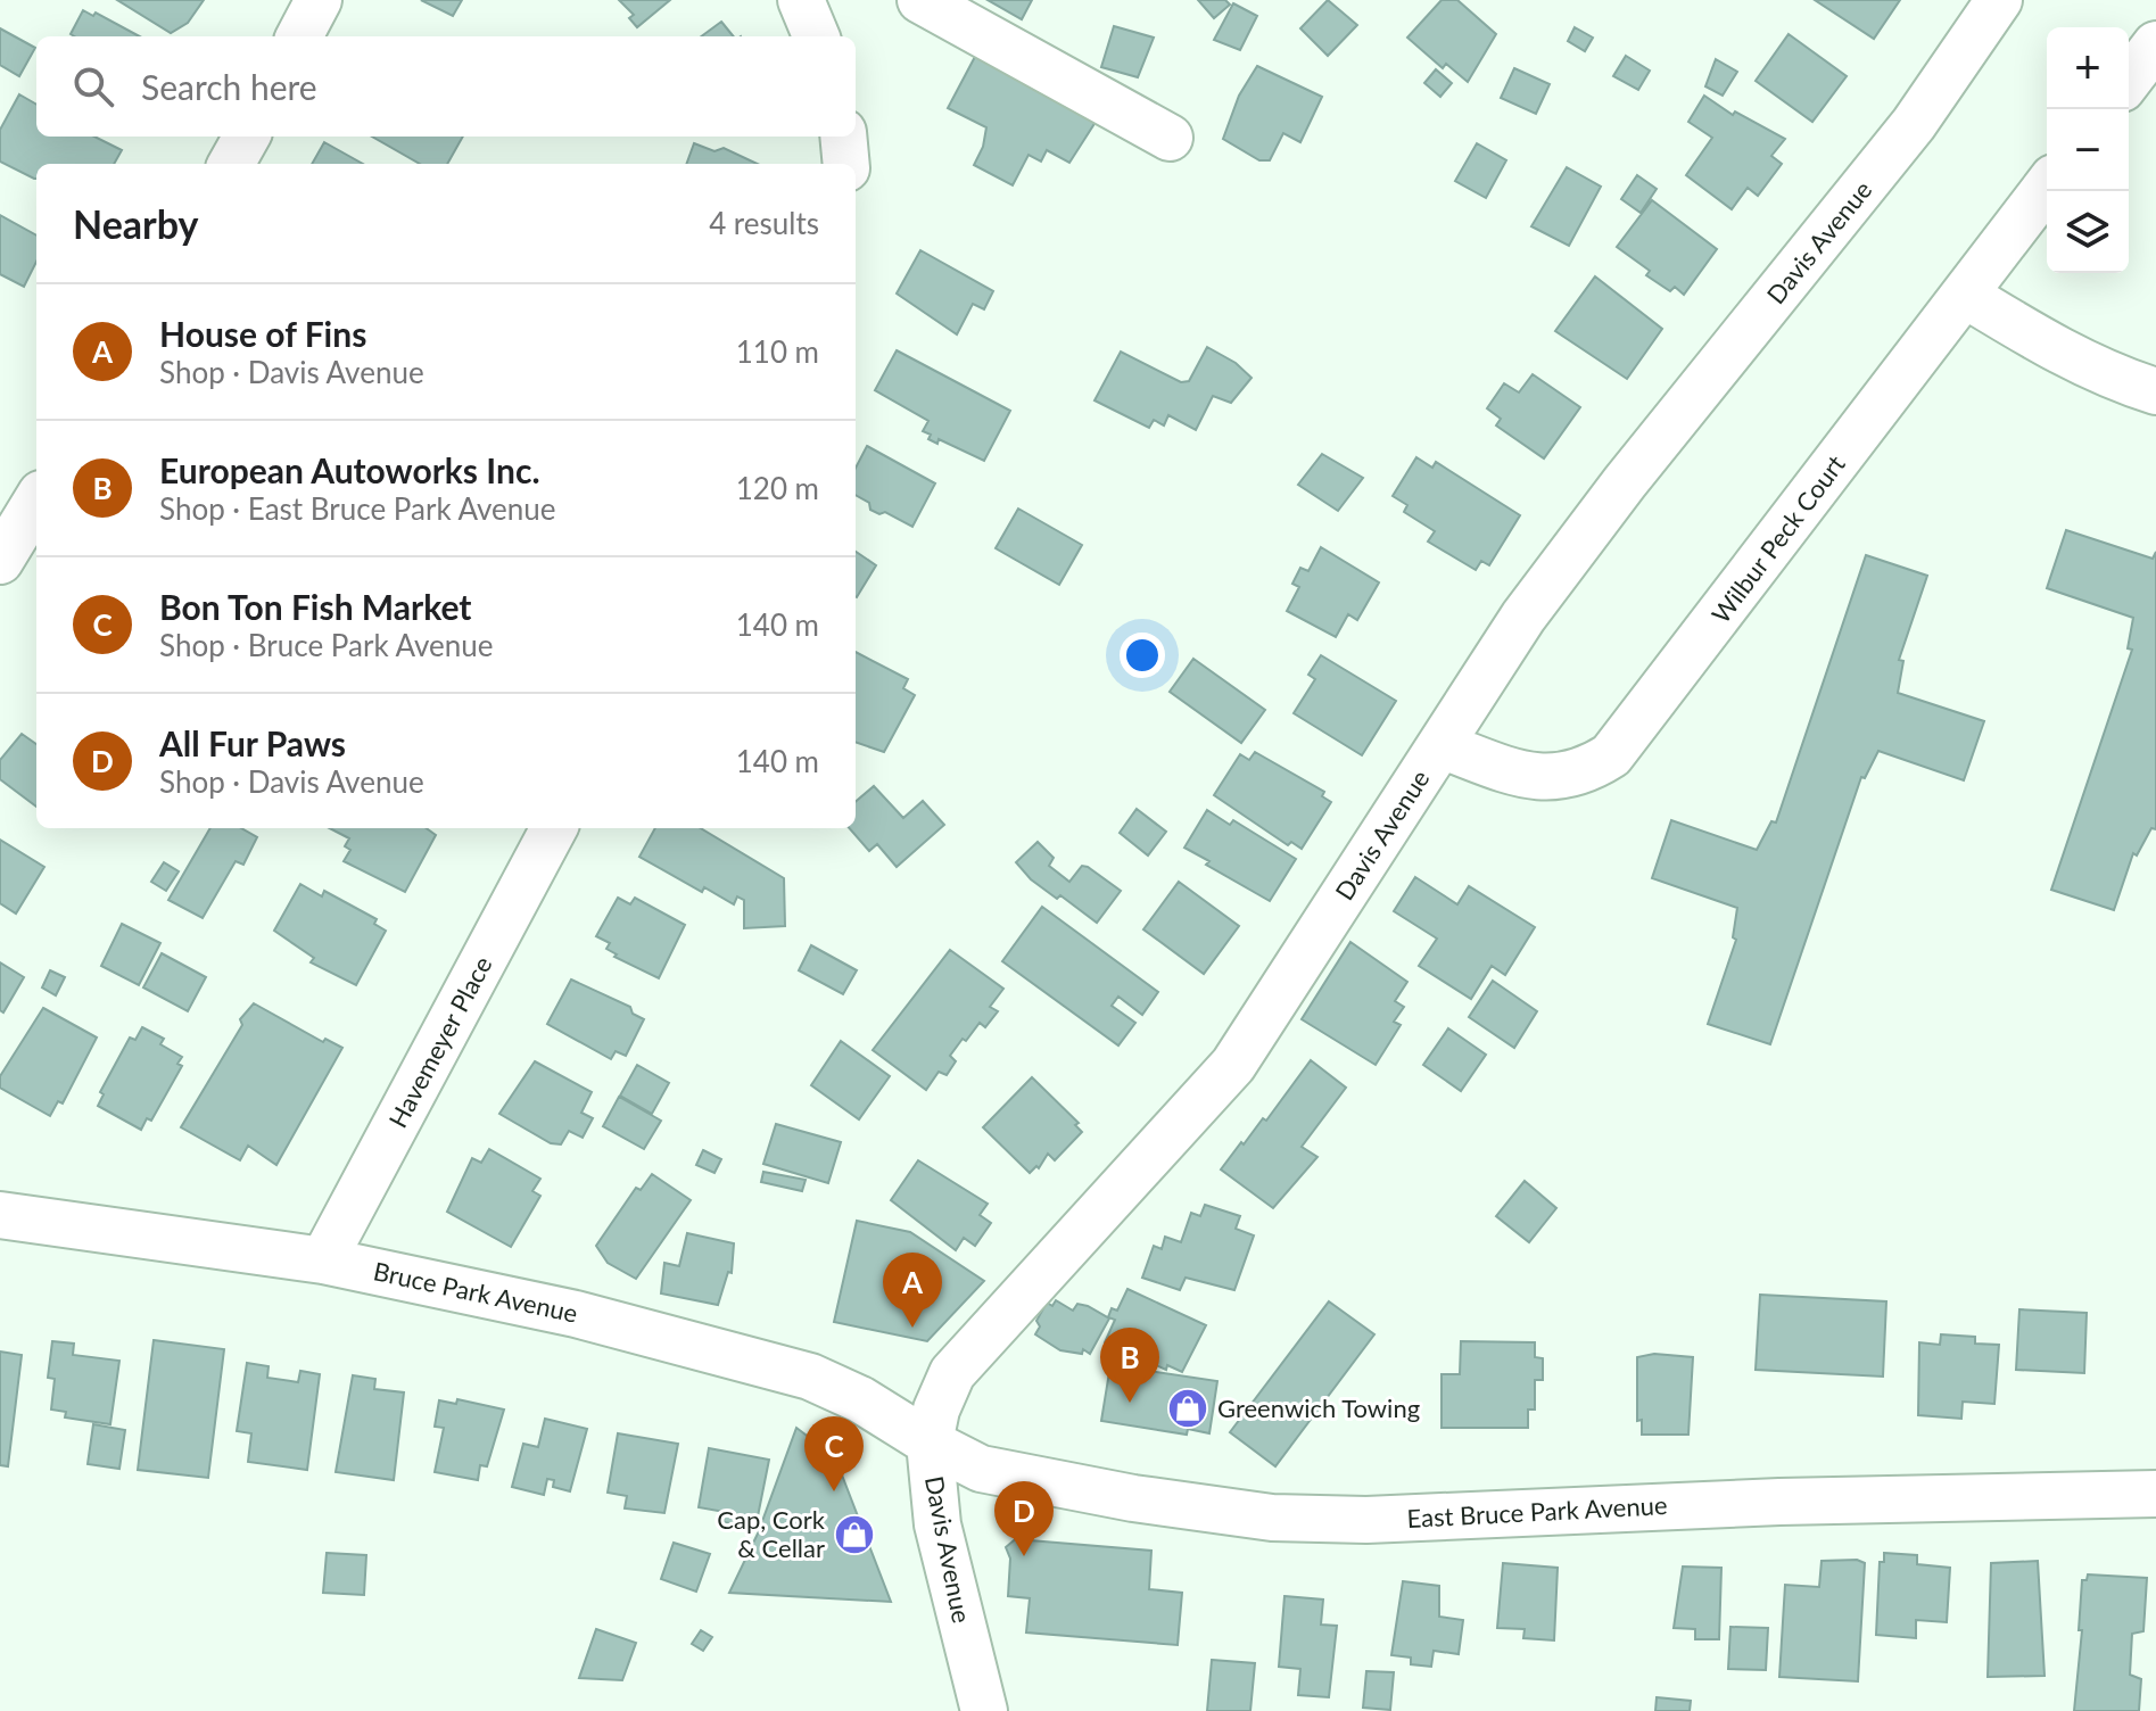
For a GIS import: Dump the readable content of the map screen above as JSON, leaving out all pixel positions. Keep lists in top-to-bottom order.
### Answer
{
  "streets": {
    "street": [
      "Davis Avenue",
      "Wilbur Peck Court",
      "Havemeyer Place",
      "Bruce Park Avenue",
      "East Bruce Park Avenue"
    ]
  },
  "crossings": [
    ["Davis Avenue", "Wilbur Peck Court"],
    ["Davis Avenue", "Bruce Park Avenue"],
    ["Davis Avenue", "East Bruce Park Avenue"],
    ["Havemeyer Place", "Bruce Park Avenue"],
    ["Bruce Park Avenue", "East Bruce Park Avenue"]
  ],
  "places": {
    "shop": ["Greenwich Towing", "Cap, Cork & Cellar"]
  },
  "page": {
    "map_buttons": ["+", "−"],
    "search": "Search here",
    "heading": ["Nearby", "4 results"],
    "list": [
      {
        "mark": "A",
        "name": "House of Fins",
        "note": "Shop · Davis Avenue",
        "value": "110 m"
      },
      {
        "mark": "B",
        "name": "European Autoworks Inc.",
        "note": "Shop · East Bruce Park Avenue",
        "value": "120 m"
      },
      {
        "mark": "C",
        "name": "Bon Ton Fish Market",
        "note": "Shop · Bruce Park Avenue",
        "value": "140 m"
      },
      {
        "mark": "D",
        "name": "All Fur Paws",
        "note": "Shop · Davis Avenue",
        "value": "140 m"
      }
    ],
    "pins": [
      "A",
      "B",
      "C",
      "D"
    ]
  }
}
